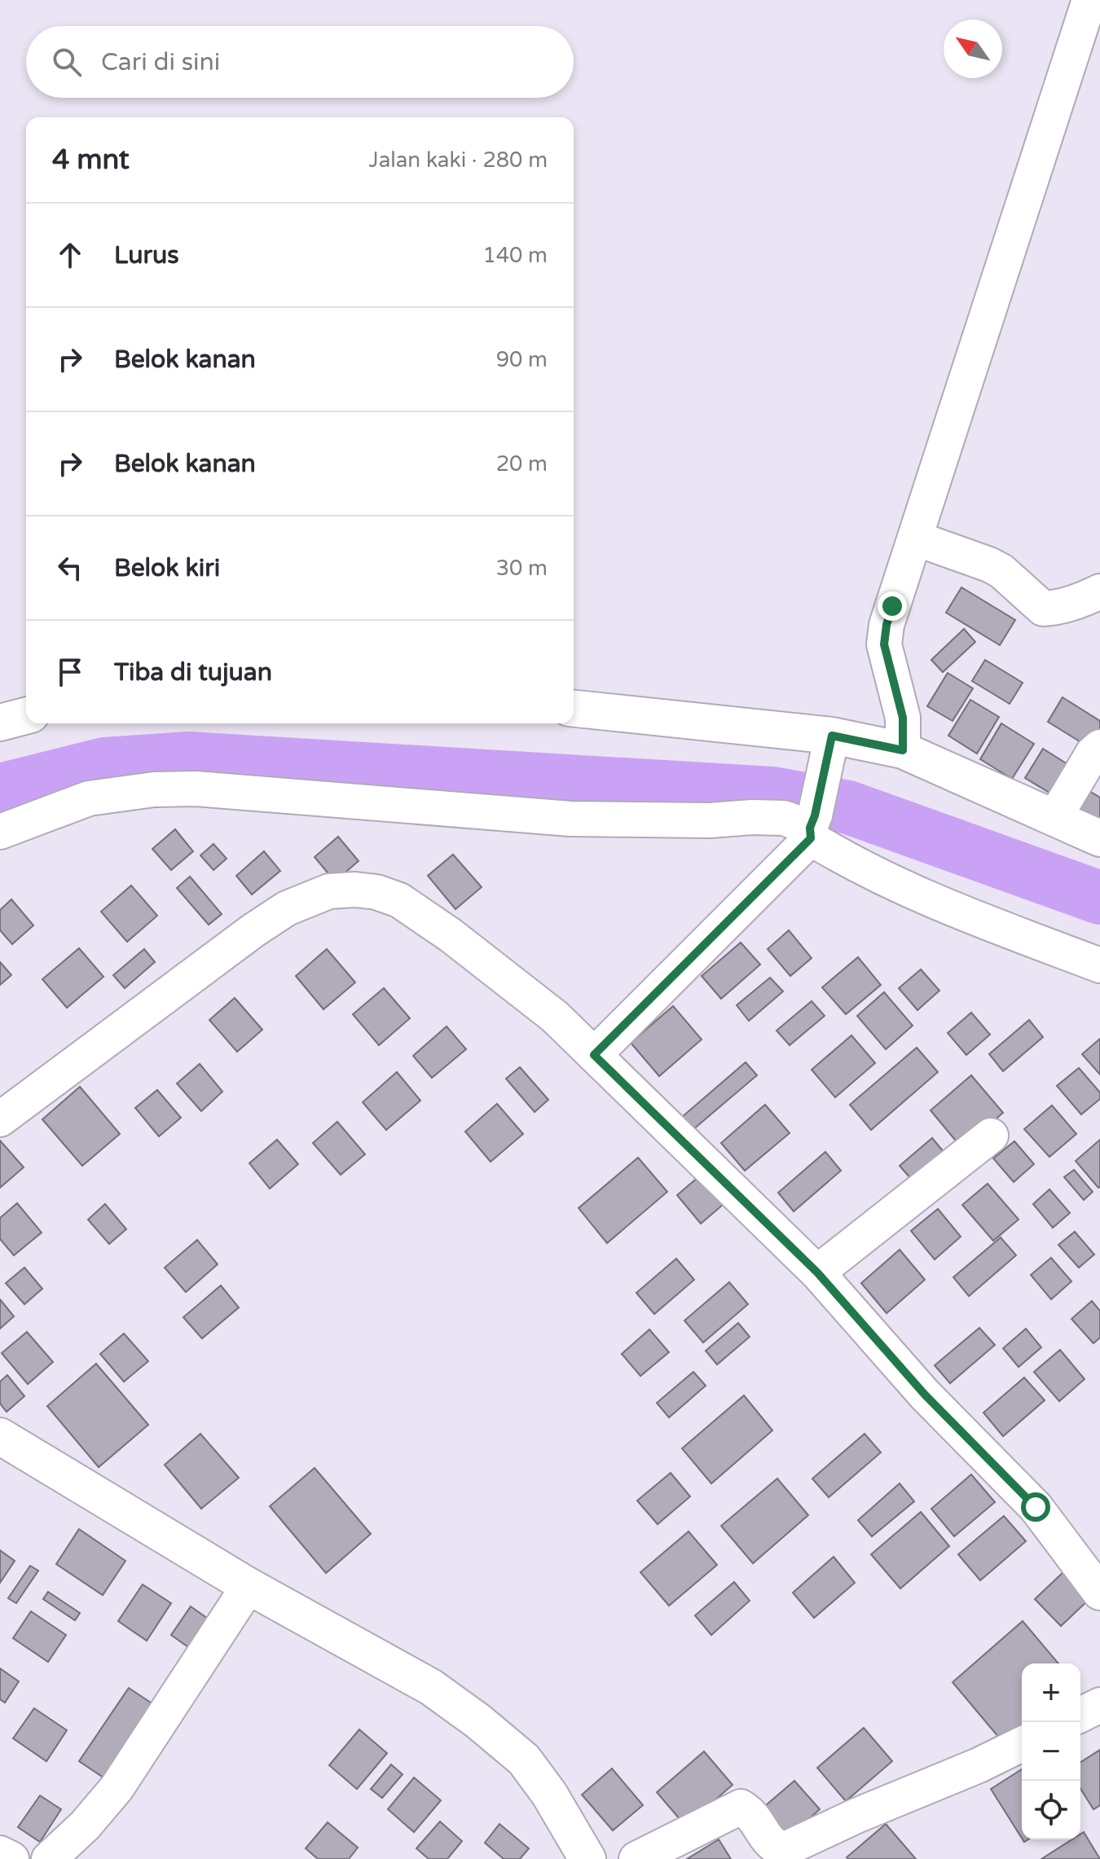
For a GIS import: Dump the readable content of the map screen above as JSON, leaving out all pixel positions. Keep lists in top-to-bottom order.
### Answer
{
  "north": "top left",
  "page": {
    "search": "Cari di sini",
    "heading": ["4 mnt", "Jalan kaki · 280 m"],
    "list": [
      ["Lurus", "140 m"],
      ["Belok kanan", "90 m"],
      ["Belok kanan", "20 m"],
      ["Belok kiri", "30 m"],
      "Tiba di tujuan"
    ],
    "map_buttons": ["+", "−"]
  }
}
